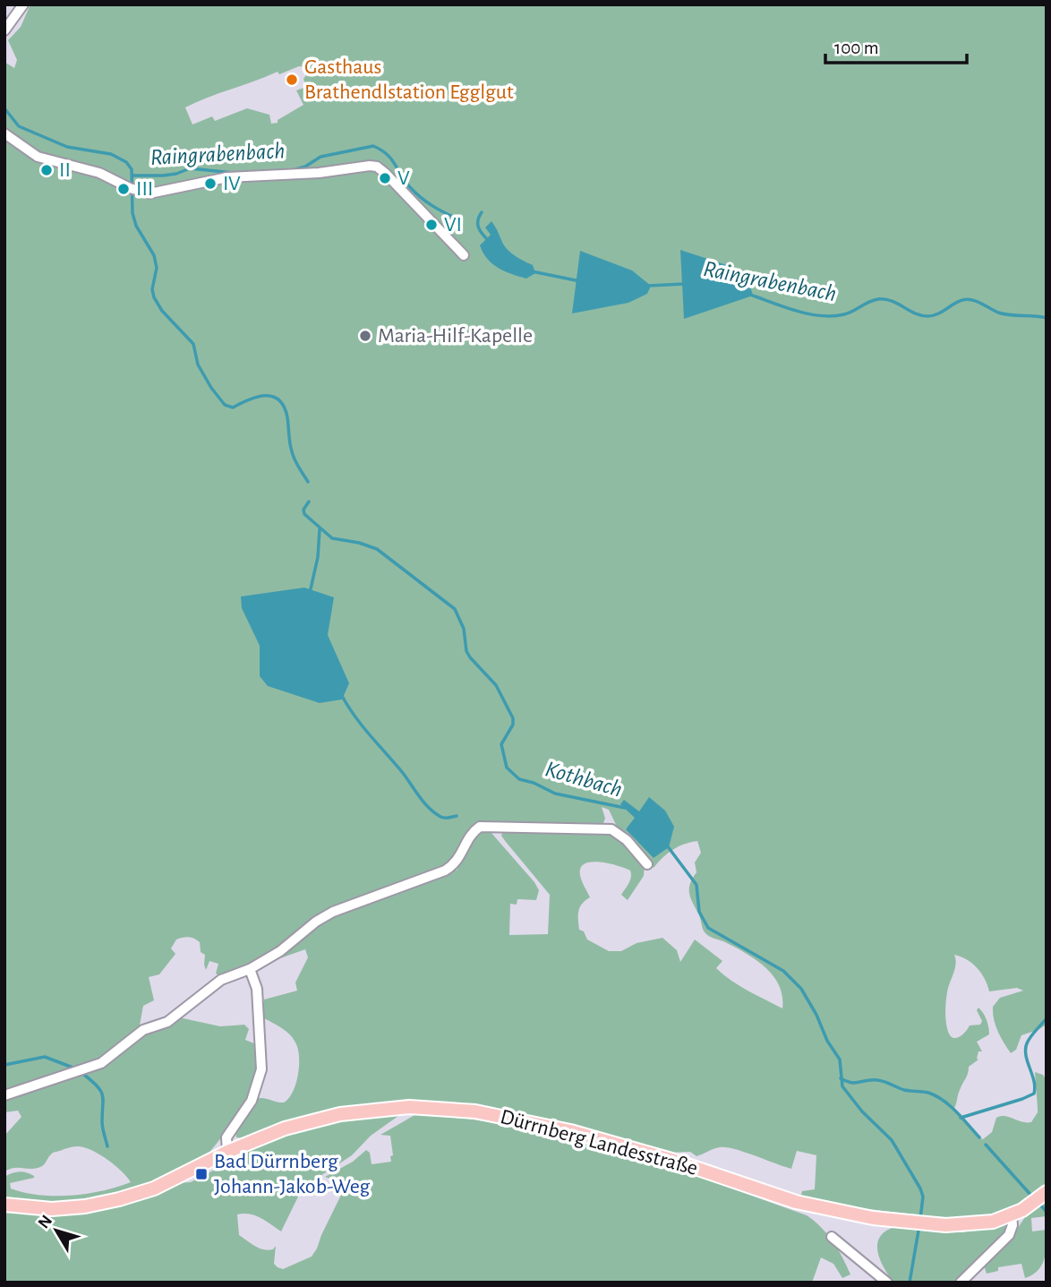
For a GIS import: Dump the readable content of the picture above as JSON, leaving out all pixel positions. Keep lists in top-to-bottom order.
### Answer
{
  "streets": {
    "main road": ["Dürrnberg Landesstraße"]
  },
  "water": ["Raingrabenbach", "Kothbach"],
  "places": {
    "other": [
      "Gasthaus Brathendlstation Egglgut",
      "II",
      "V",
      "IV",
      "III",
      "VI",
      "Maria-Hilf-Kapelle"
    ],
    "transit": ["Bad Dürrnberg Johann-Jakob-Weg"]
  },
  "scale_bar": "100 m",
  "north": "top left"
}
